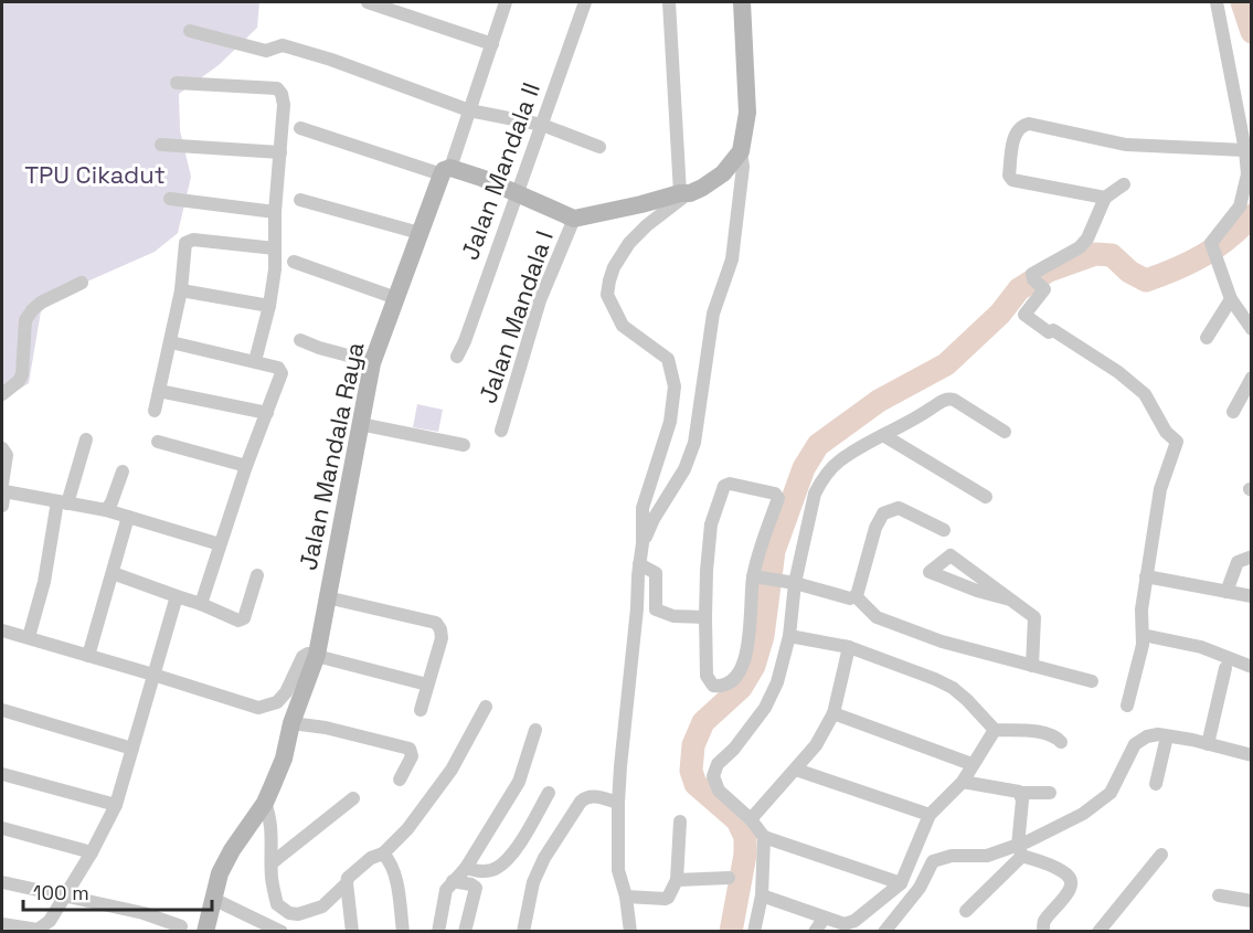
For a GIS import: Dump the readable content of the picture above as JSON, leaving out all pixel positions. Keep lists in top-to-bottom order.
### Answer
{
  "streets": {
    "street": ["Jalan Mandala II", "Jalan Mandala I", "Jalan Mandala Raya"]
  },
  "parks": ["TPU Cikadut"],
  "scale_bar": "100 m"
}
